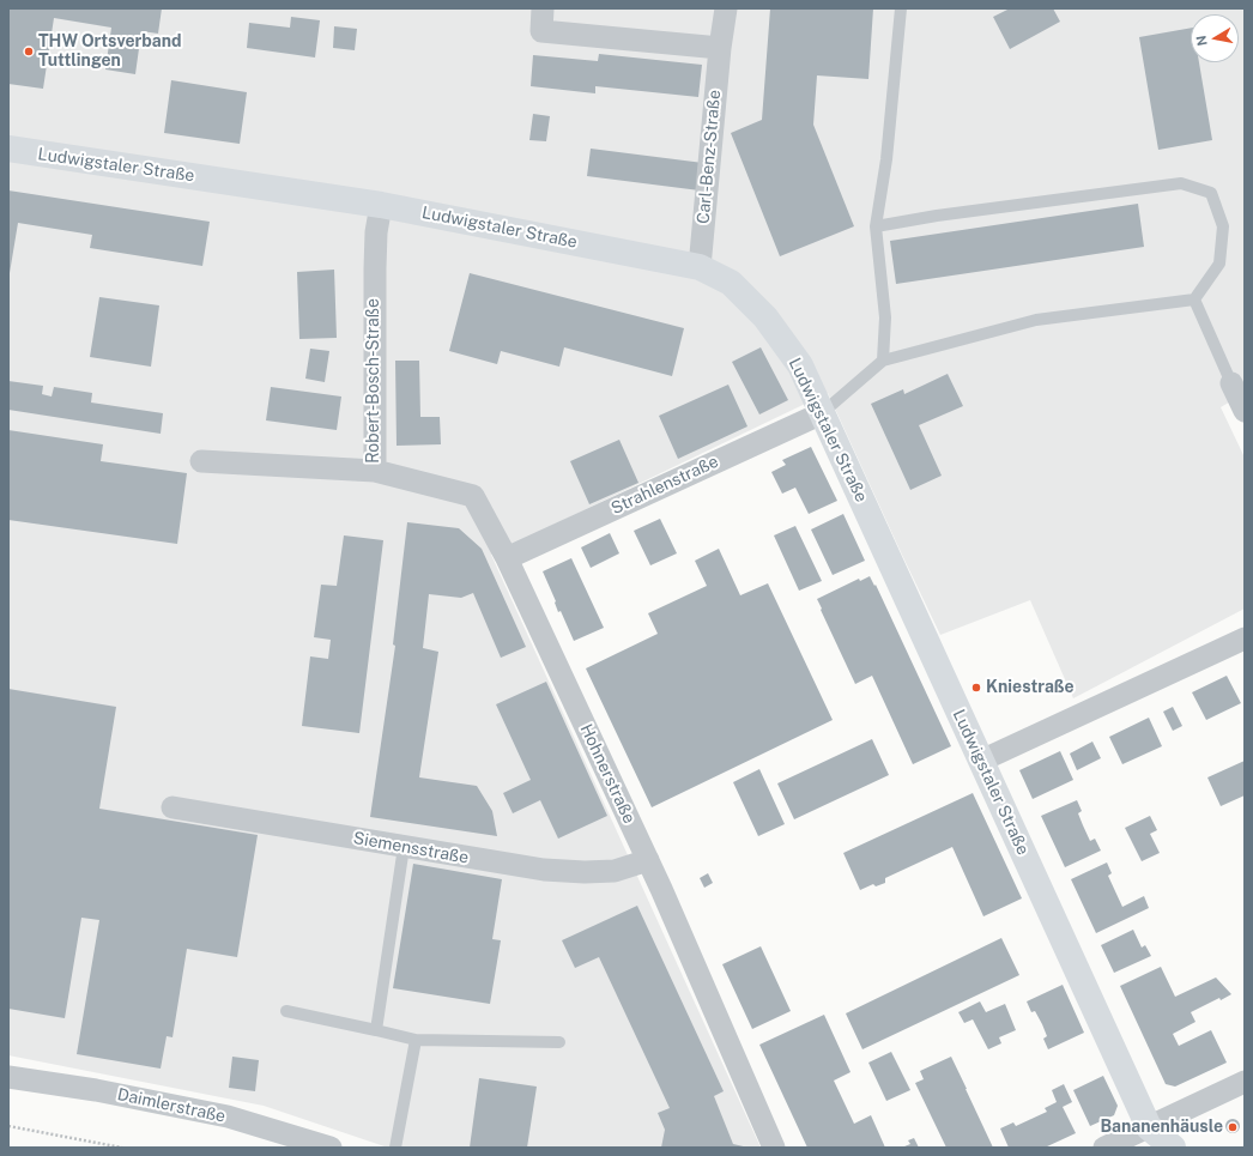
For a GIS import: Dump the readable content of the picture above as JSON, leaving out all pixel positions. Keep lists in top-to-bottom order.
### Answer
{
  "streets": {
    "main road": ["Ludwigstaler Straße"],
    "street": [
      "Carl-Benz-Straße",
      "Robert-Bosch-Straße",
      "Strahlenstraße",
      "Hohnerstraße",
      "Siemensstraße",
      "Daimlerstraße"
    ]
  },
  "crossings": [
    ["Carl-Benz-Straße", "Ludwigstaler Straße"],
    ["Ludwigstaler Straße", "Robert-Bosch-Straße"],
    ["Ludwigstaler Straße", "Strahlenstraße"],
    ["Robert-Bosch-Straße", "Hohnerstraße"],
    ["Strahlenstraße", "Hohnerstraße"],
    ["Hohnerstraße", "Siemensstraße"]
  ],
  "places": ["THW Ortsverband Tuttlingen", "Kniestraße", "Bananenhäusle"],
  "north": "left"
}
